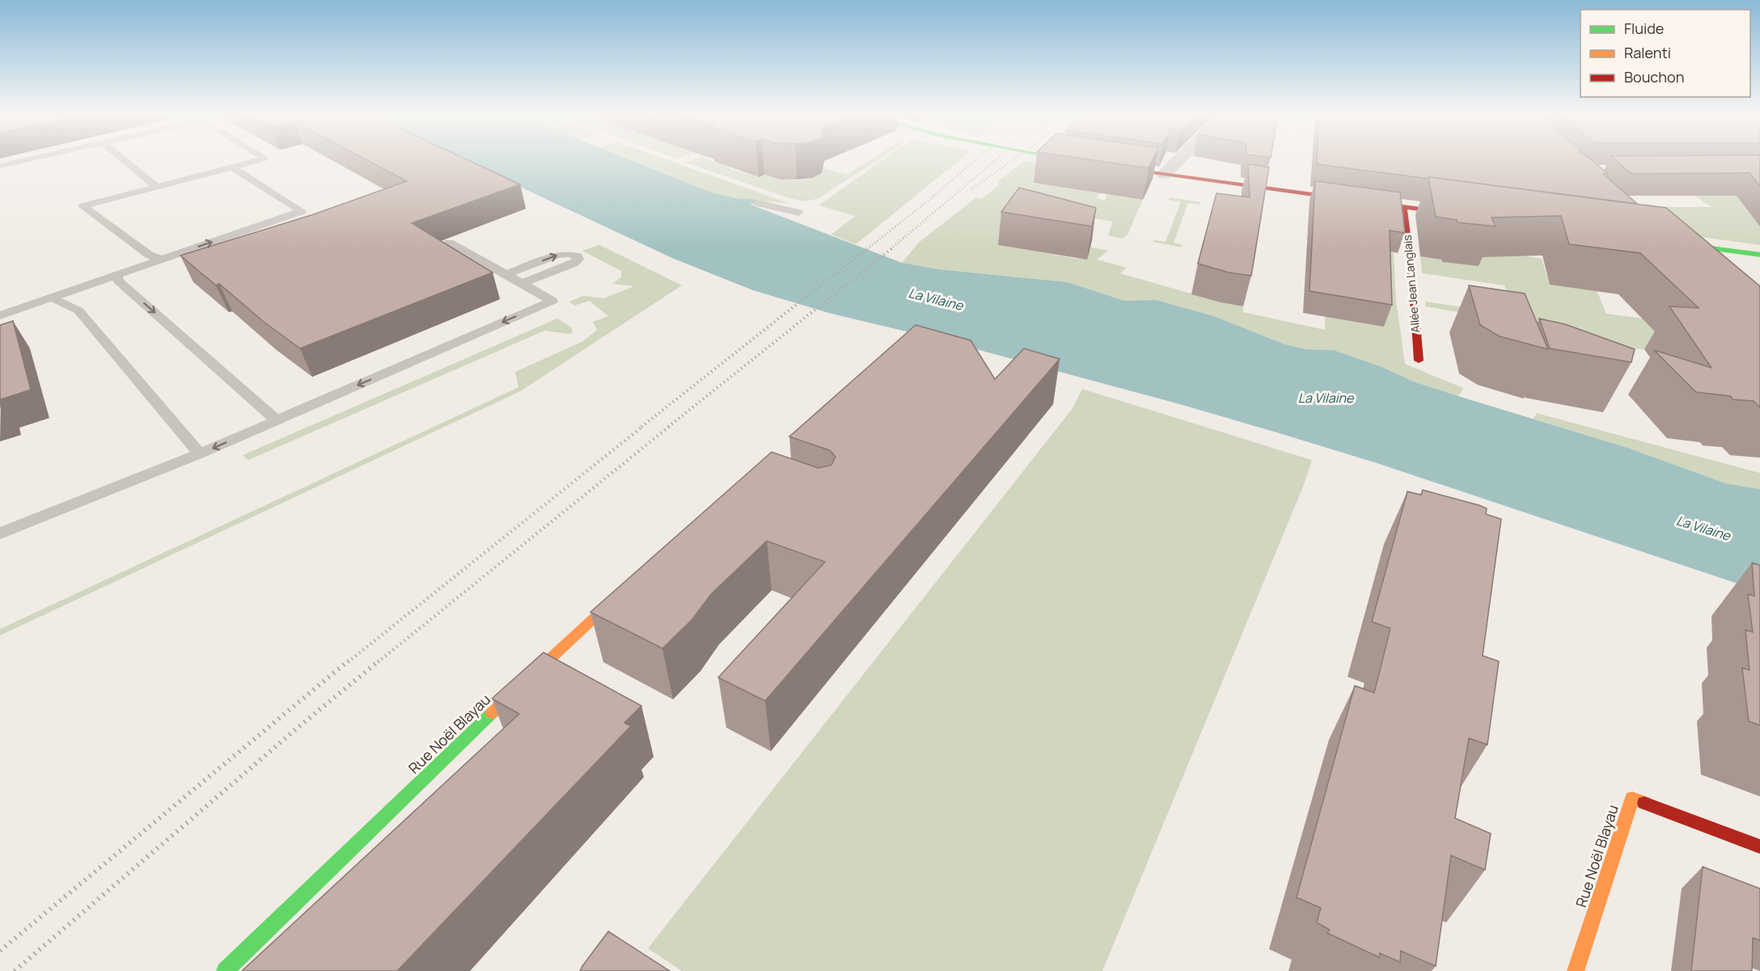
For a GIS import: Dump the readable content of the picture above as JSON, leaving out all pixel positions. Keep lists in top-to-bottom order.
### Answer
{
  "streets": {
    "main road": ["Allée Jean Langlais", "Rue Noël Blayau"]
  },
  "water": ["La Vilaine"],
  "legend": ["Fluide", "Ralenti", "Bouchon"]
}
